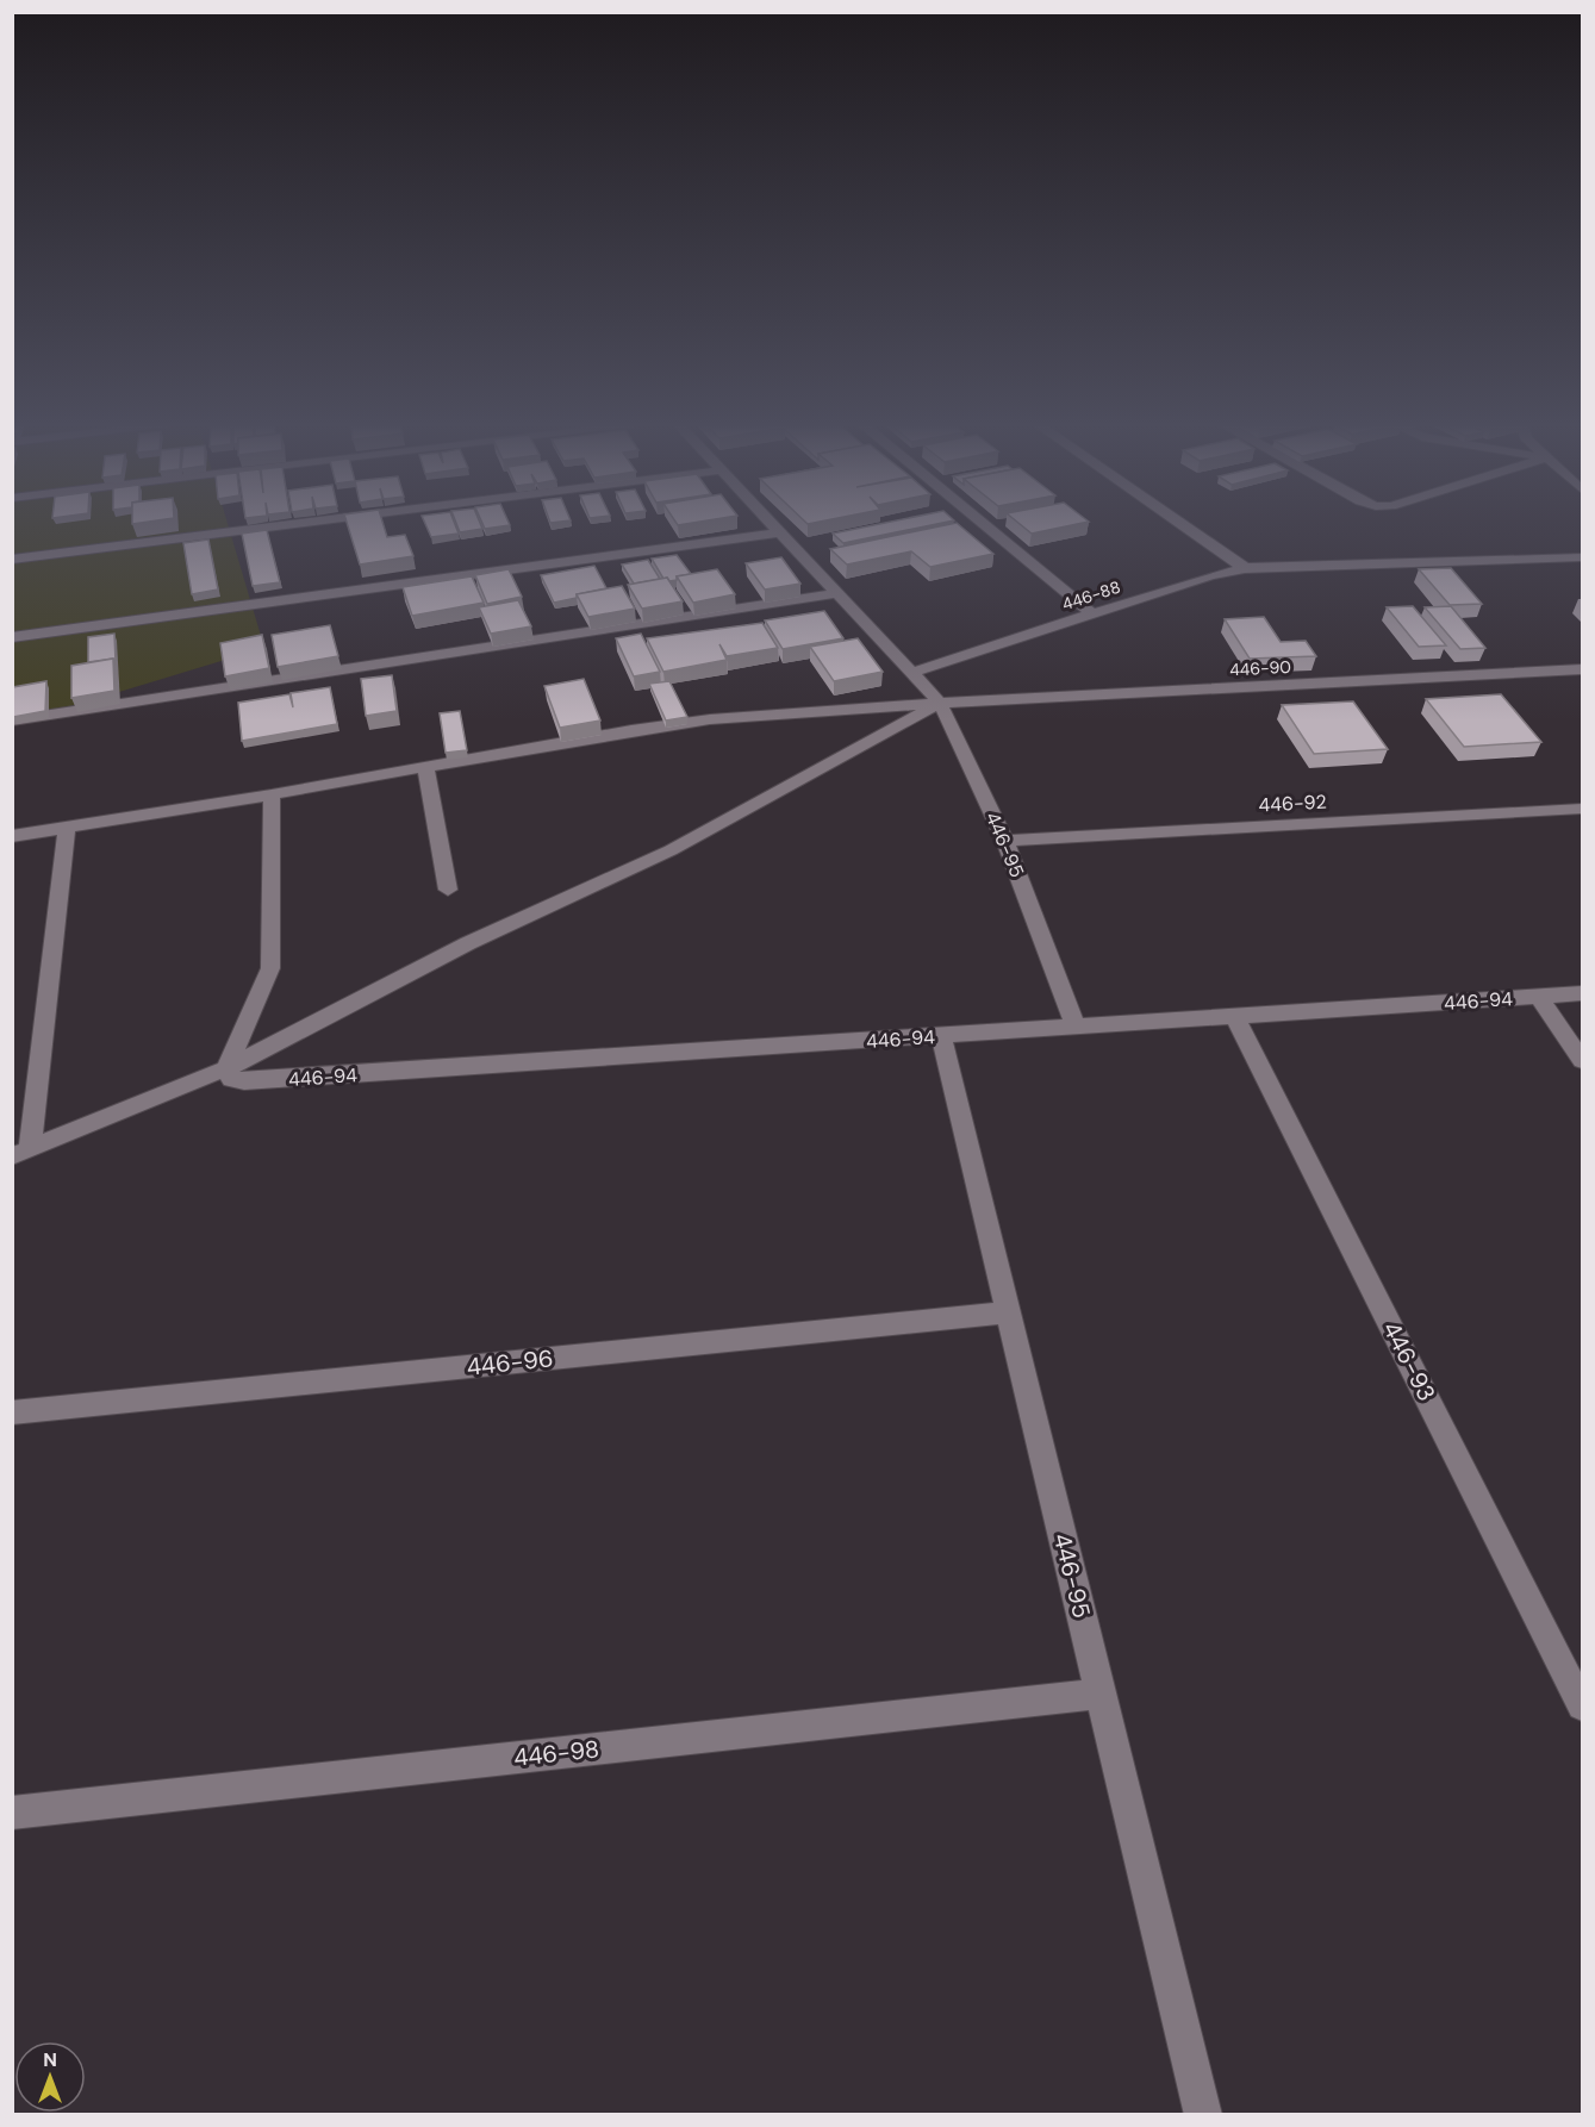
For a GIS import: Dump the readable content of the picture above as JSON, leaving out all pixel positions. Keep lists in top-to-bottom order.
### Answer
{
  "streets": {
    "street": [
      "446-88",
      "446-90",
      "446-92",
      "446-95",
      "446-94",
      "446-93",
      "446-96",
      "446-98"
    ]
  },
  "crossings": [
    ["446-88", "446-95"],
    ["446-90", "446-95"],
    ["446-92", "446-95"],
    ["446-95", "446-94"],
    ["446-95", "446-96"],
    ["446-95", "446-98"],
    ["446-94", "446-93"]
  ],
  "north": "top"
}
